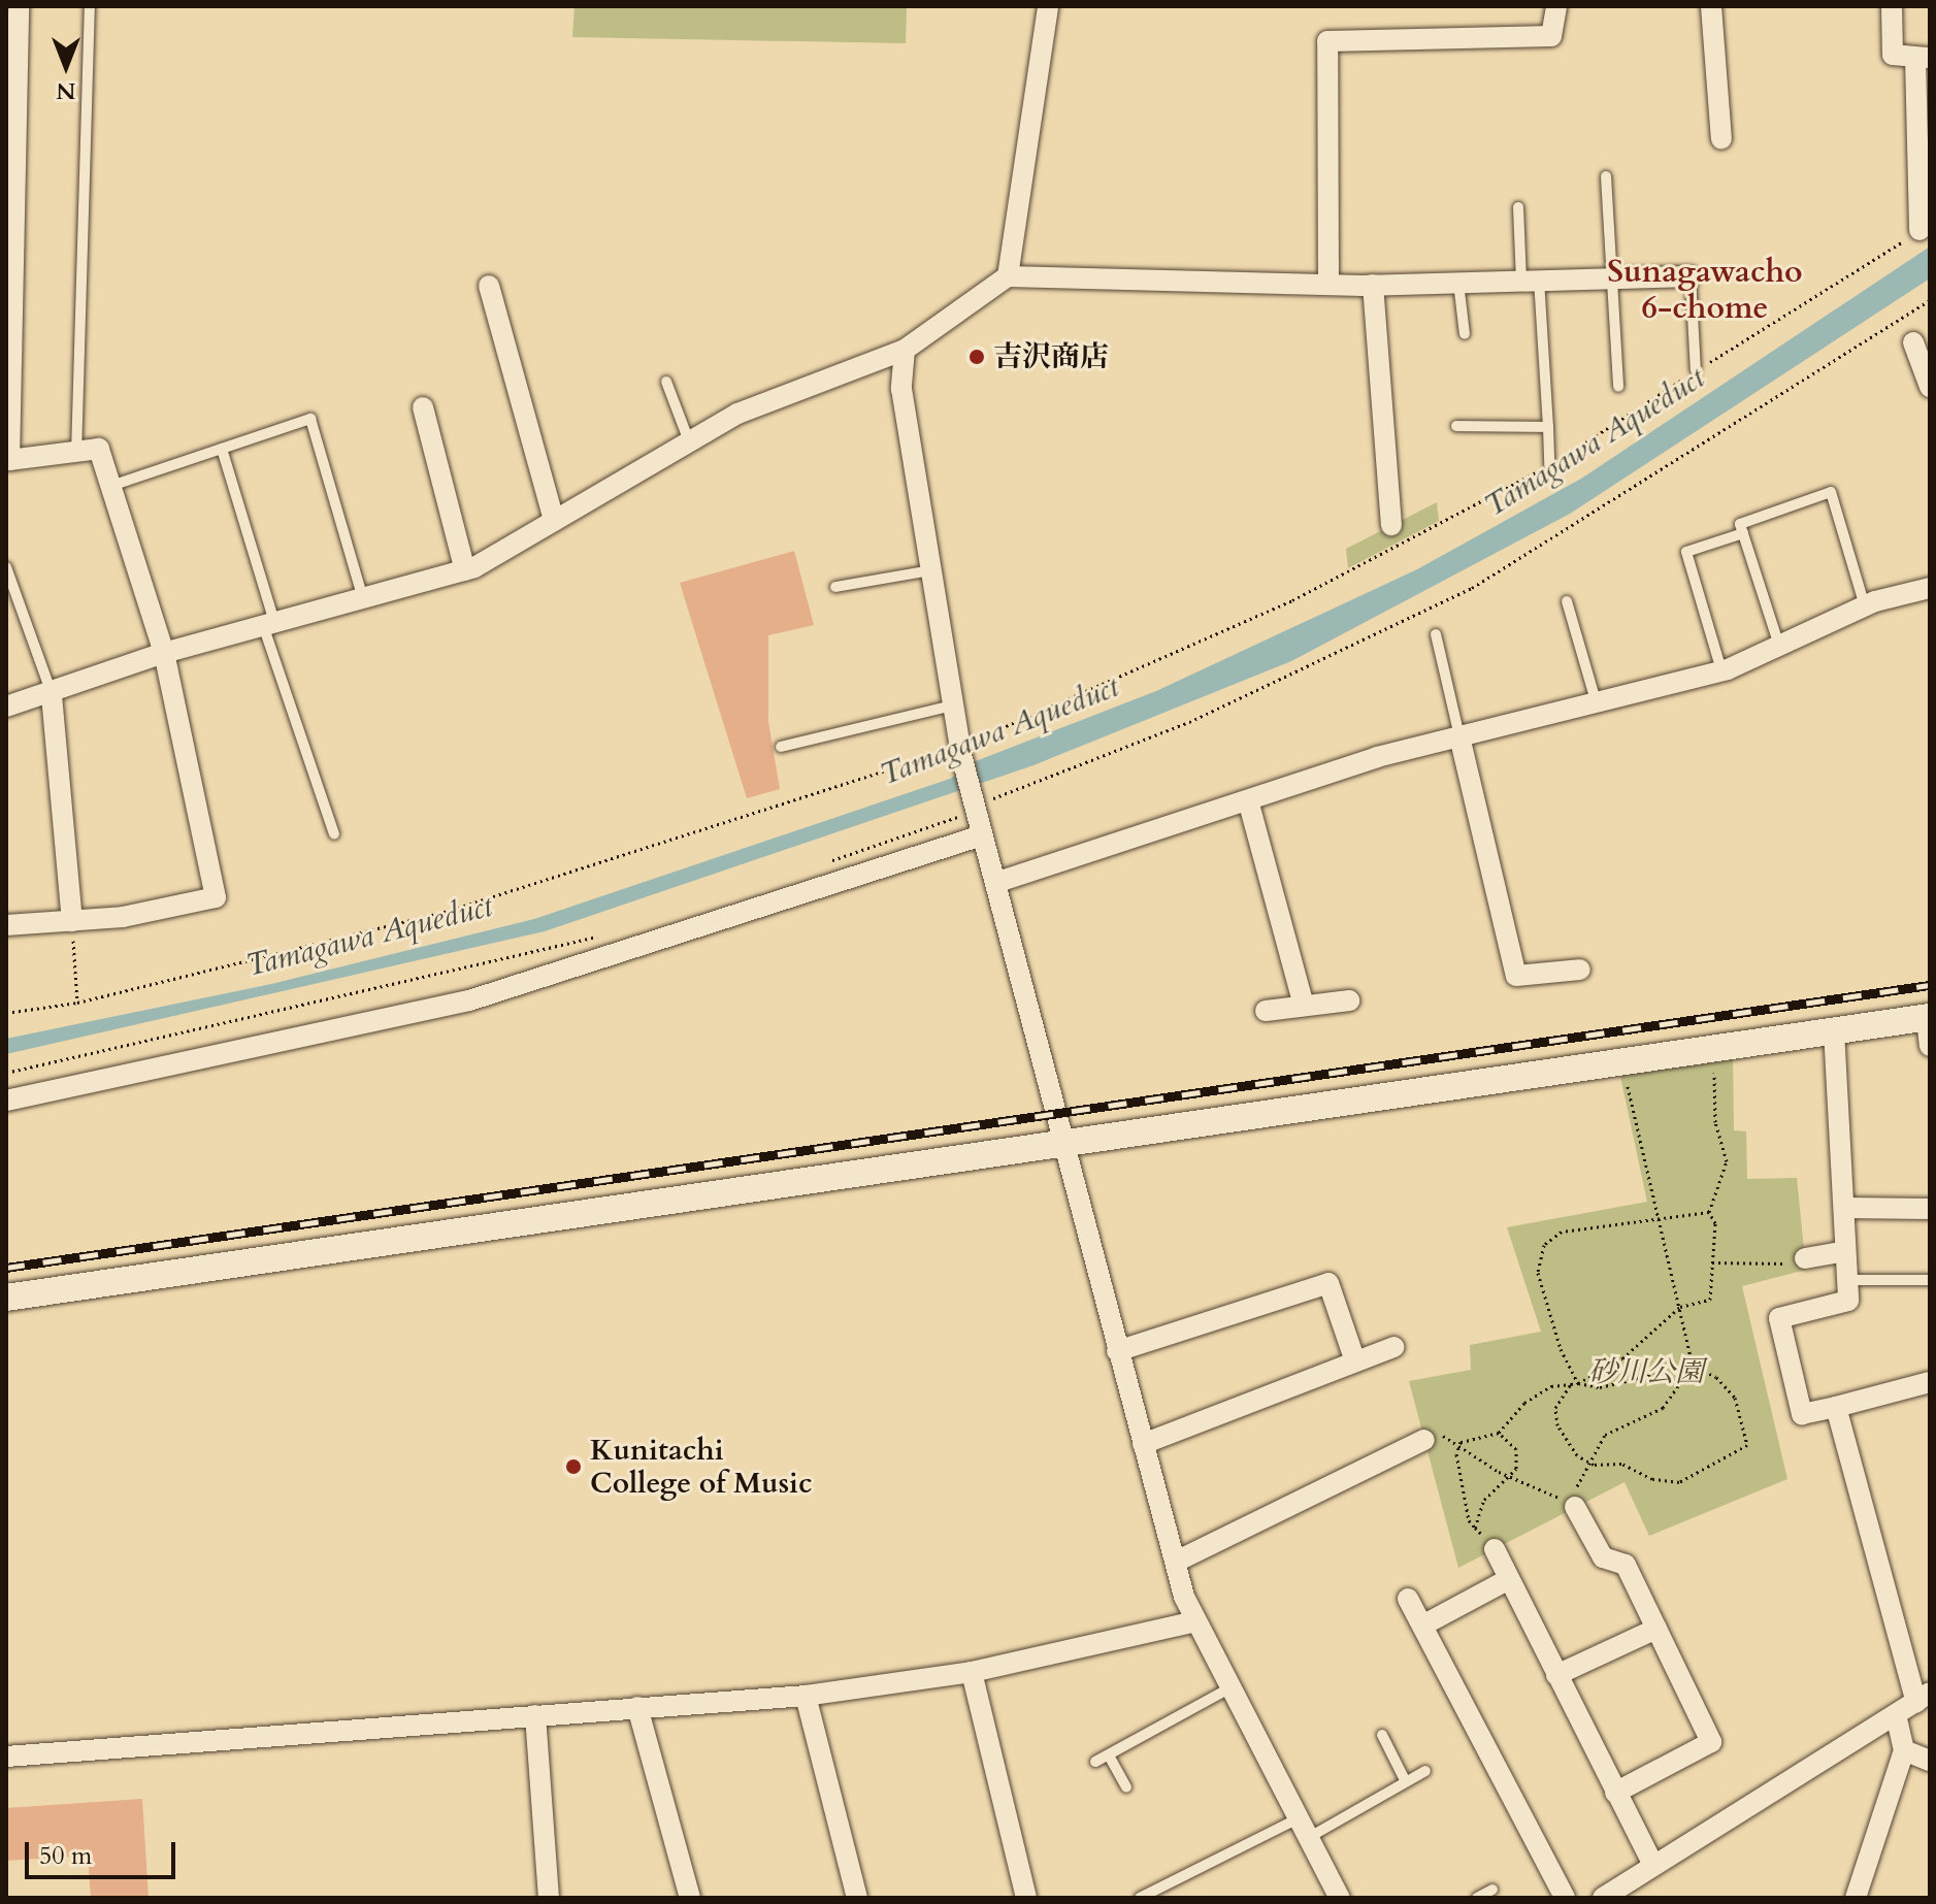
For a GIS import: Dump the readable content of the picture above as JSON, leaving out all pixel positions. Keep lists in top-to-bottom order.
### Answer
{
  "districts": ["Sunagawacho 6-chome"],
  "water": ["Tamagawa Aqueduct"],
  "parks": ["砂川公園"],
  "places": ["吉沢商店", "Kunitachi College of Music"],
  "scale_bar": "50 m",
  "north": "bottom"
}
